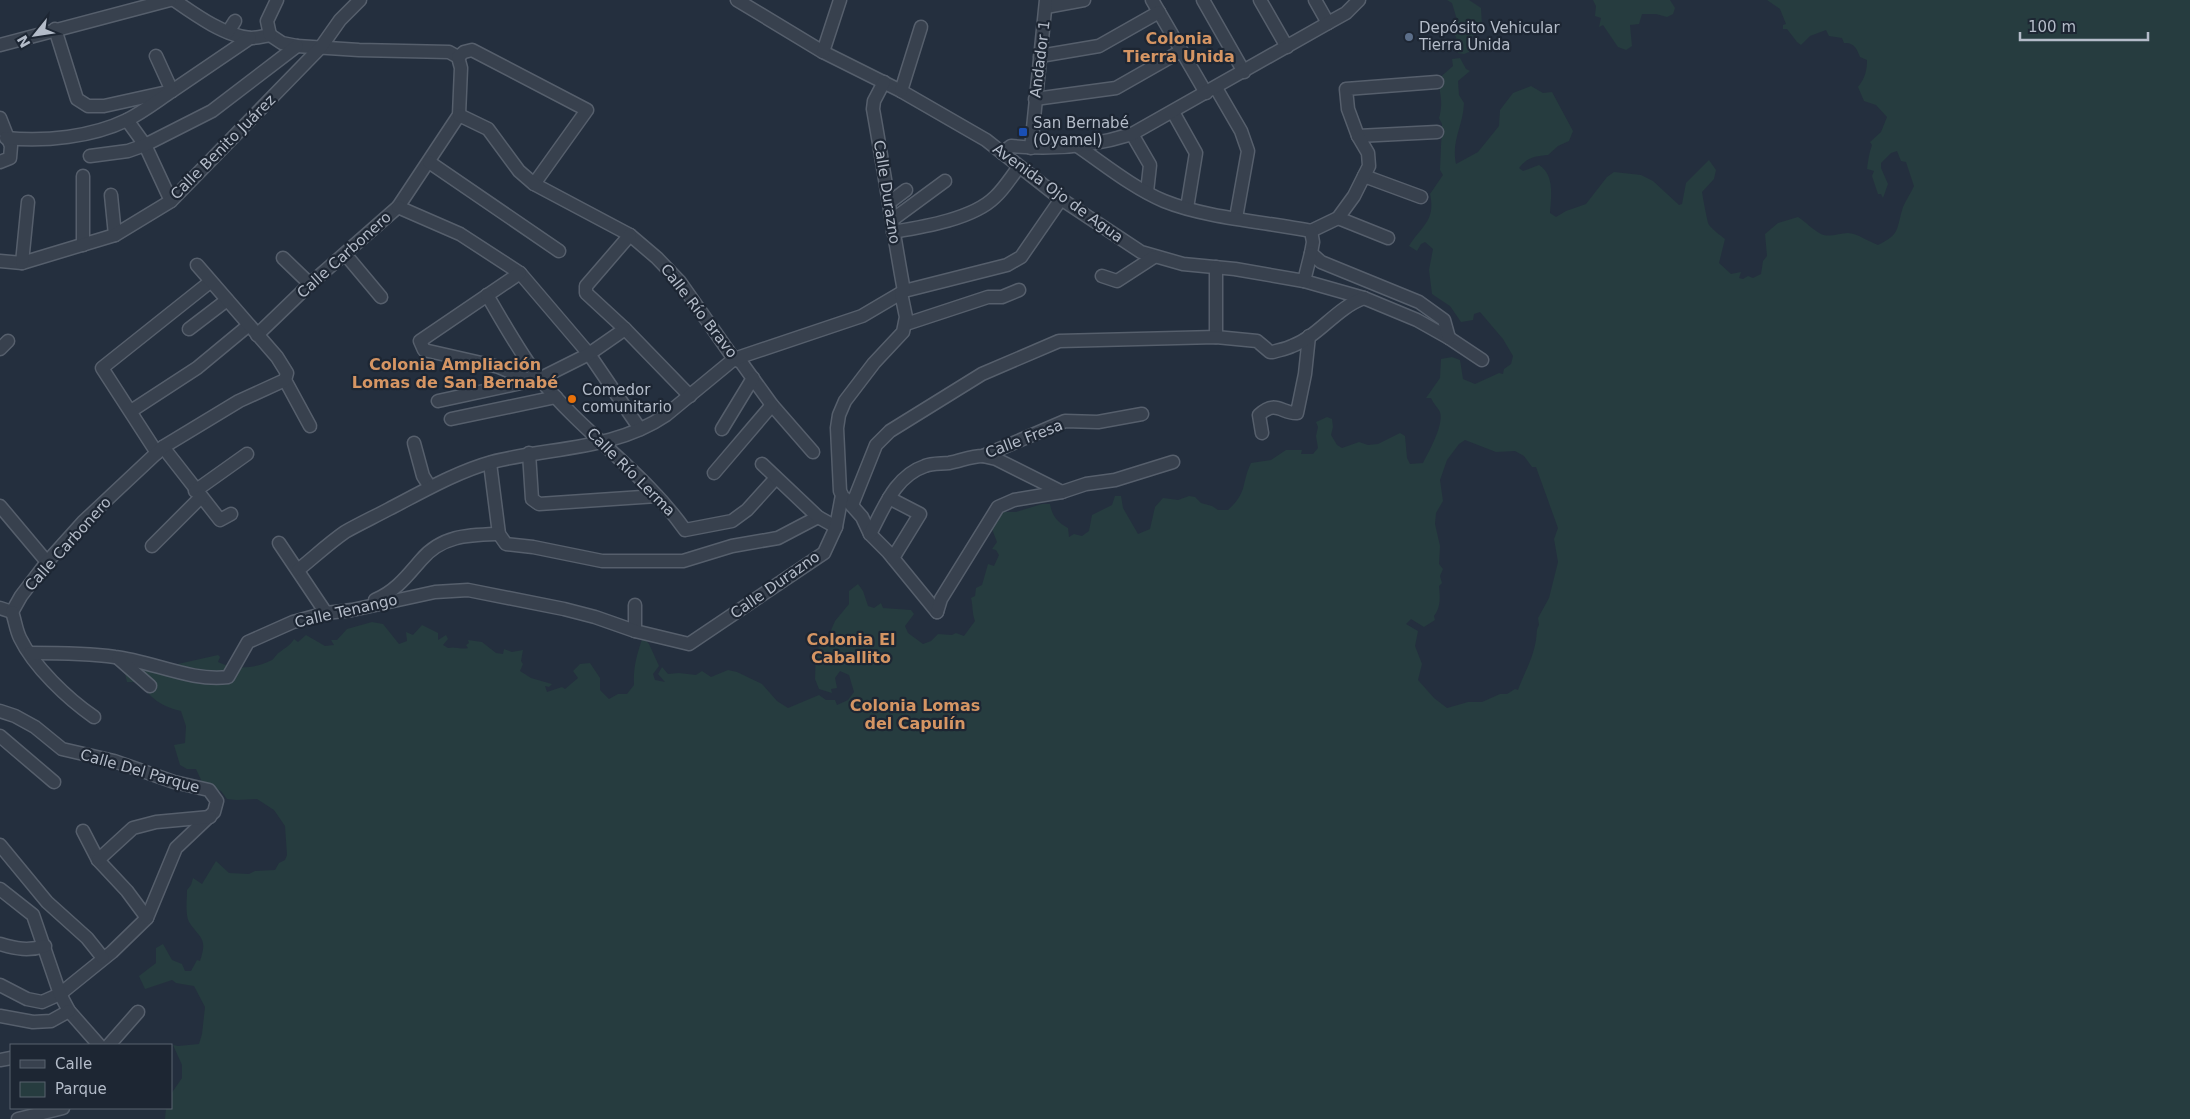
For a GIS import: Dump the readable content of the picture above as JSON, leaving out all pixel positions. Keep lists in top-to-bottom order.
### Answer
{
  "streets": {
    "street": [
      "Andador 1",
      "Calle Benito Juárez",
      "Calle Durazno",
      "Avenida Ojo de Agua",
      "Calle Carbonero",
      "Calle Río Bravo",
      "Calle Fresa",
      "Calle Río Lerma",
      "Calle Tenango",
      "Calle Del Parque"
    ]
  },
  "crossings": [
    ["Calle Durazno", "Avenida Ojo de Agua"],
    ["Calle Durazno", "Calle Tenango"],
    ["Calle Carbonero", "Calle Río Bravo"]
  ],
  "districts": [
    "Colonia Tierra Unida",
    "Colonia Ampliación Lomas de San Bernabé",
    "Colonia El Caballito",
    "Colonia Lomas del Capulín"
  ],
  "places": {
    "other": ["Depósito Vehicular Tierra Unida", "Comedor comunitario"],
    "transit": ["San Bernabé (Oyamel)"]
  },
  "legend": ["Calle", "Parque"],
  "scale_bar": "100 m",
  "north": "bottom left"
}
